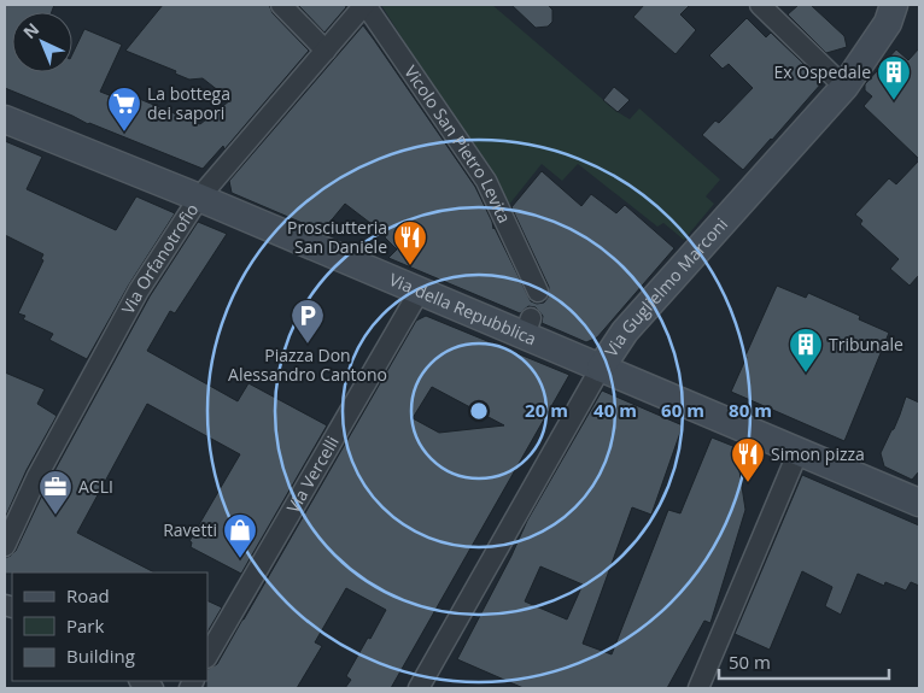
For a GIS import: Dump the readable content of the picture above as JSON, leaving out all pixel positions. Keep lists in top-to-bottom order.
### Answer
{
  "streets": {
    "street": [
      "Vicolo San Pietro Levita",
      "Via Orfanotrofio",
      "Via Guglielmo Marconi",
      "Via della Repubblica",
      "Via Vercelli"
    ]
  },
  "crossings": [
    ["Vicolo San Pietro Levita", "Via Orfanotrofio"],
    ["Via Orfanotrofio", "Via della Repubblica"],
    ["Via Guglielmo Marconi", "Via della Repubblica"],
    ["Via della Repubblica", "Via Vercelli"]
  ],
  "places": {
    "building": ["Ex Ospedale", "Tribunale"],
    "supermarket": ["La bottega dei sapori"],
    "restaurant": ["Prosciutteria San Daniele", "Simon pizza"],
    "parking": ["Piazza Don Alessandro Cantono"],
    "office": ["ACLI"],
    "shop": ["Ravetti"]
  },
  "legend": ["Road", "Park", "Building"],
  "scale_bar": "50 m",
  "north": "top left",
  "rings": [
    "20 m",
    "40 m",
    "60 m",
    "80 m"
  ]
}
